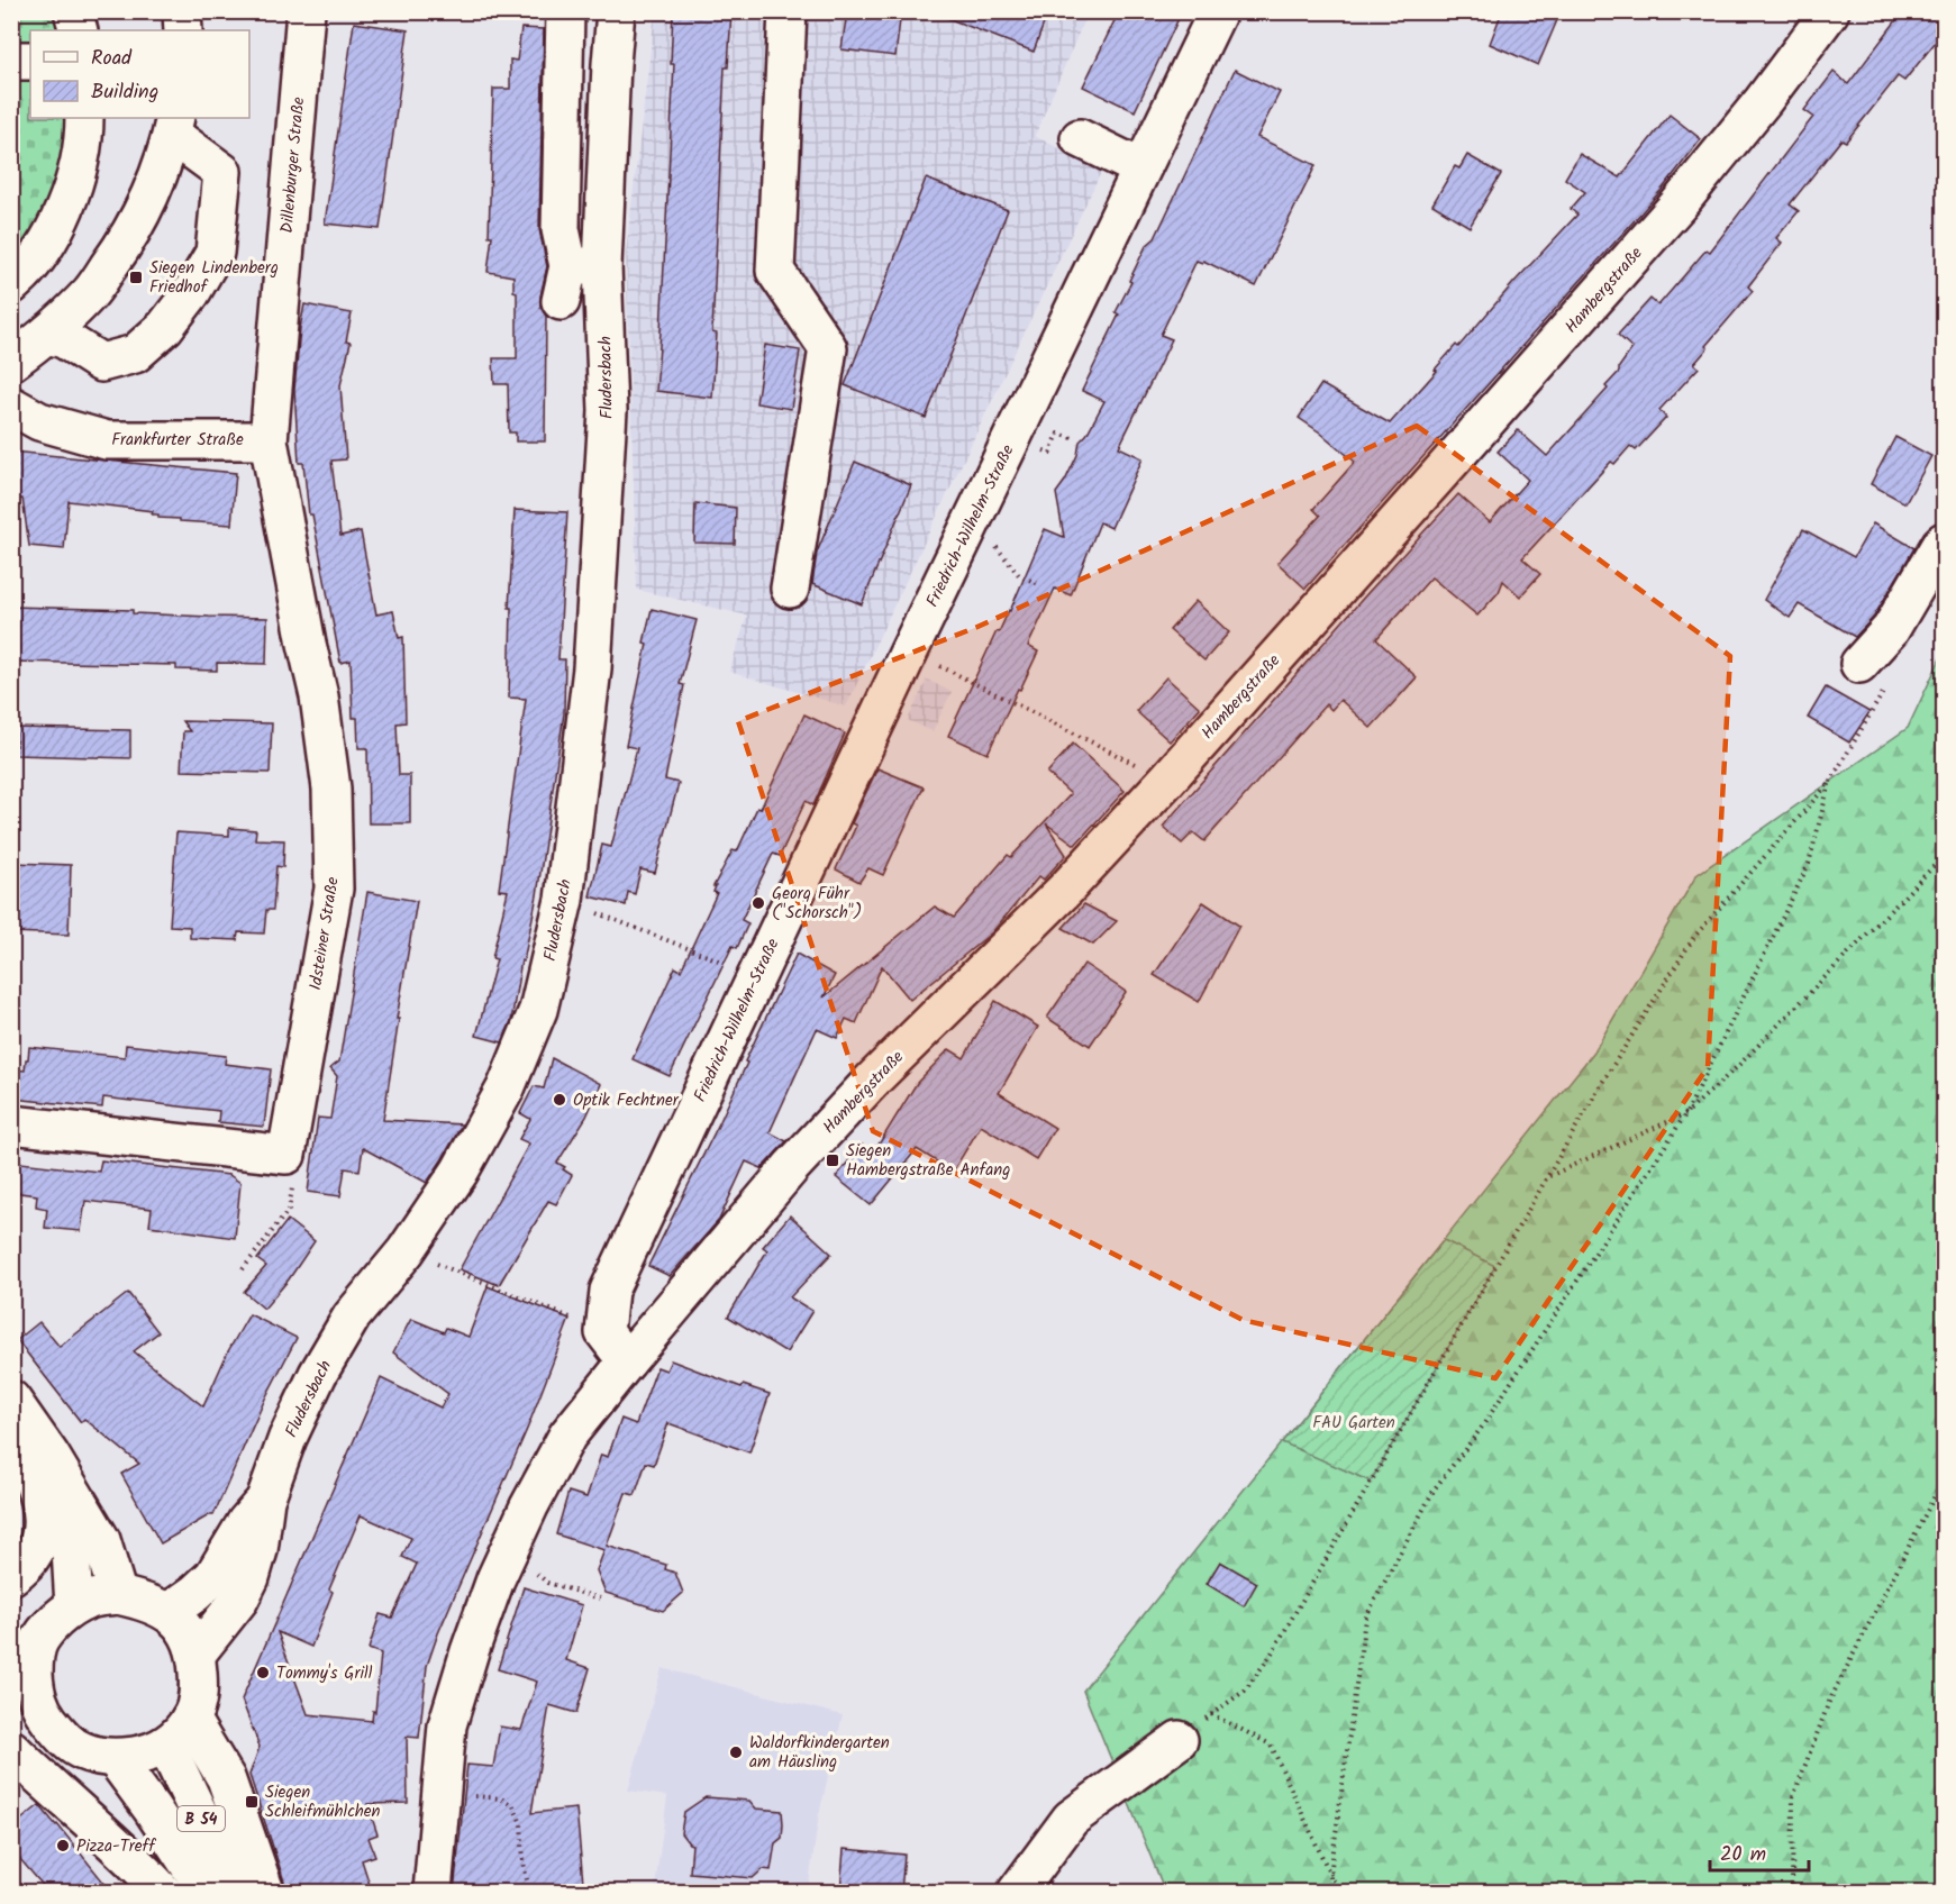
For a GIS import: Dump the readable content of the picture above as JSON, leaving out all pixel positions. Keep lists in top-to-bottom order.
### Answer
{
  "streets": {
    "street": [
      "Dillenburger Straße",
      "Hambergstraße",
      "Fludersbach",
      "Frankfurter Straße",
      "Friedrich-Wilhelm-Straße",
      "Idsteiner Straße",
      "B 54"
    ]
  },
  "crossings": [
    ["Dillenburger Straße", "Frankfurter Straße"],
    ["Dillenburger Straße", "Idsteiner Straße"],
    ["Hambergstraße", "Friedrich-Wilhelm-Straße"],
    ["Fludersbach", "B 54"],
    ["Frankfurter Straße", "Idsteiner Straße"]
  ],
  "parks": ["FAU Garten"],
  "places": {
    "transit": ["Siegen Lindenberg Friedhof", "Siegen Hambergstraße Anfang", "Siegen Schleifmühlchen"],
    "other": [
      "Georg Führ (\"Schorsch\")",
      "Optik Fechtner",
      "Tommy's Grill",
      "Waldorfkindergarten am Häusling",
      "Pizza-Treff"
    ]
  },
  "legend": ["Road", "Building"],
  "scale_bar": "20 m"
}
